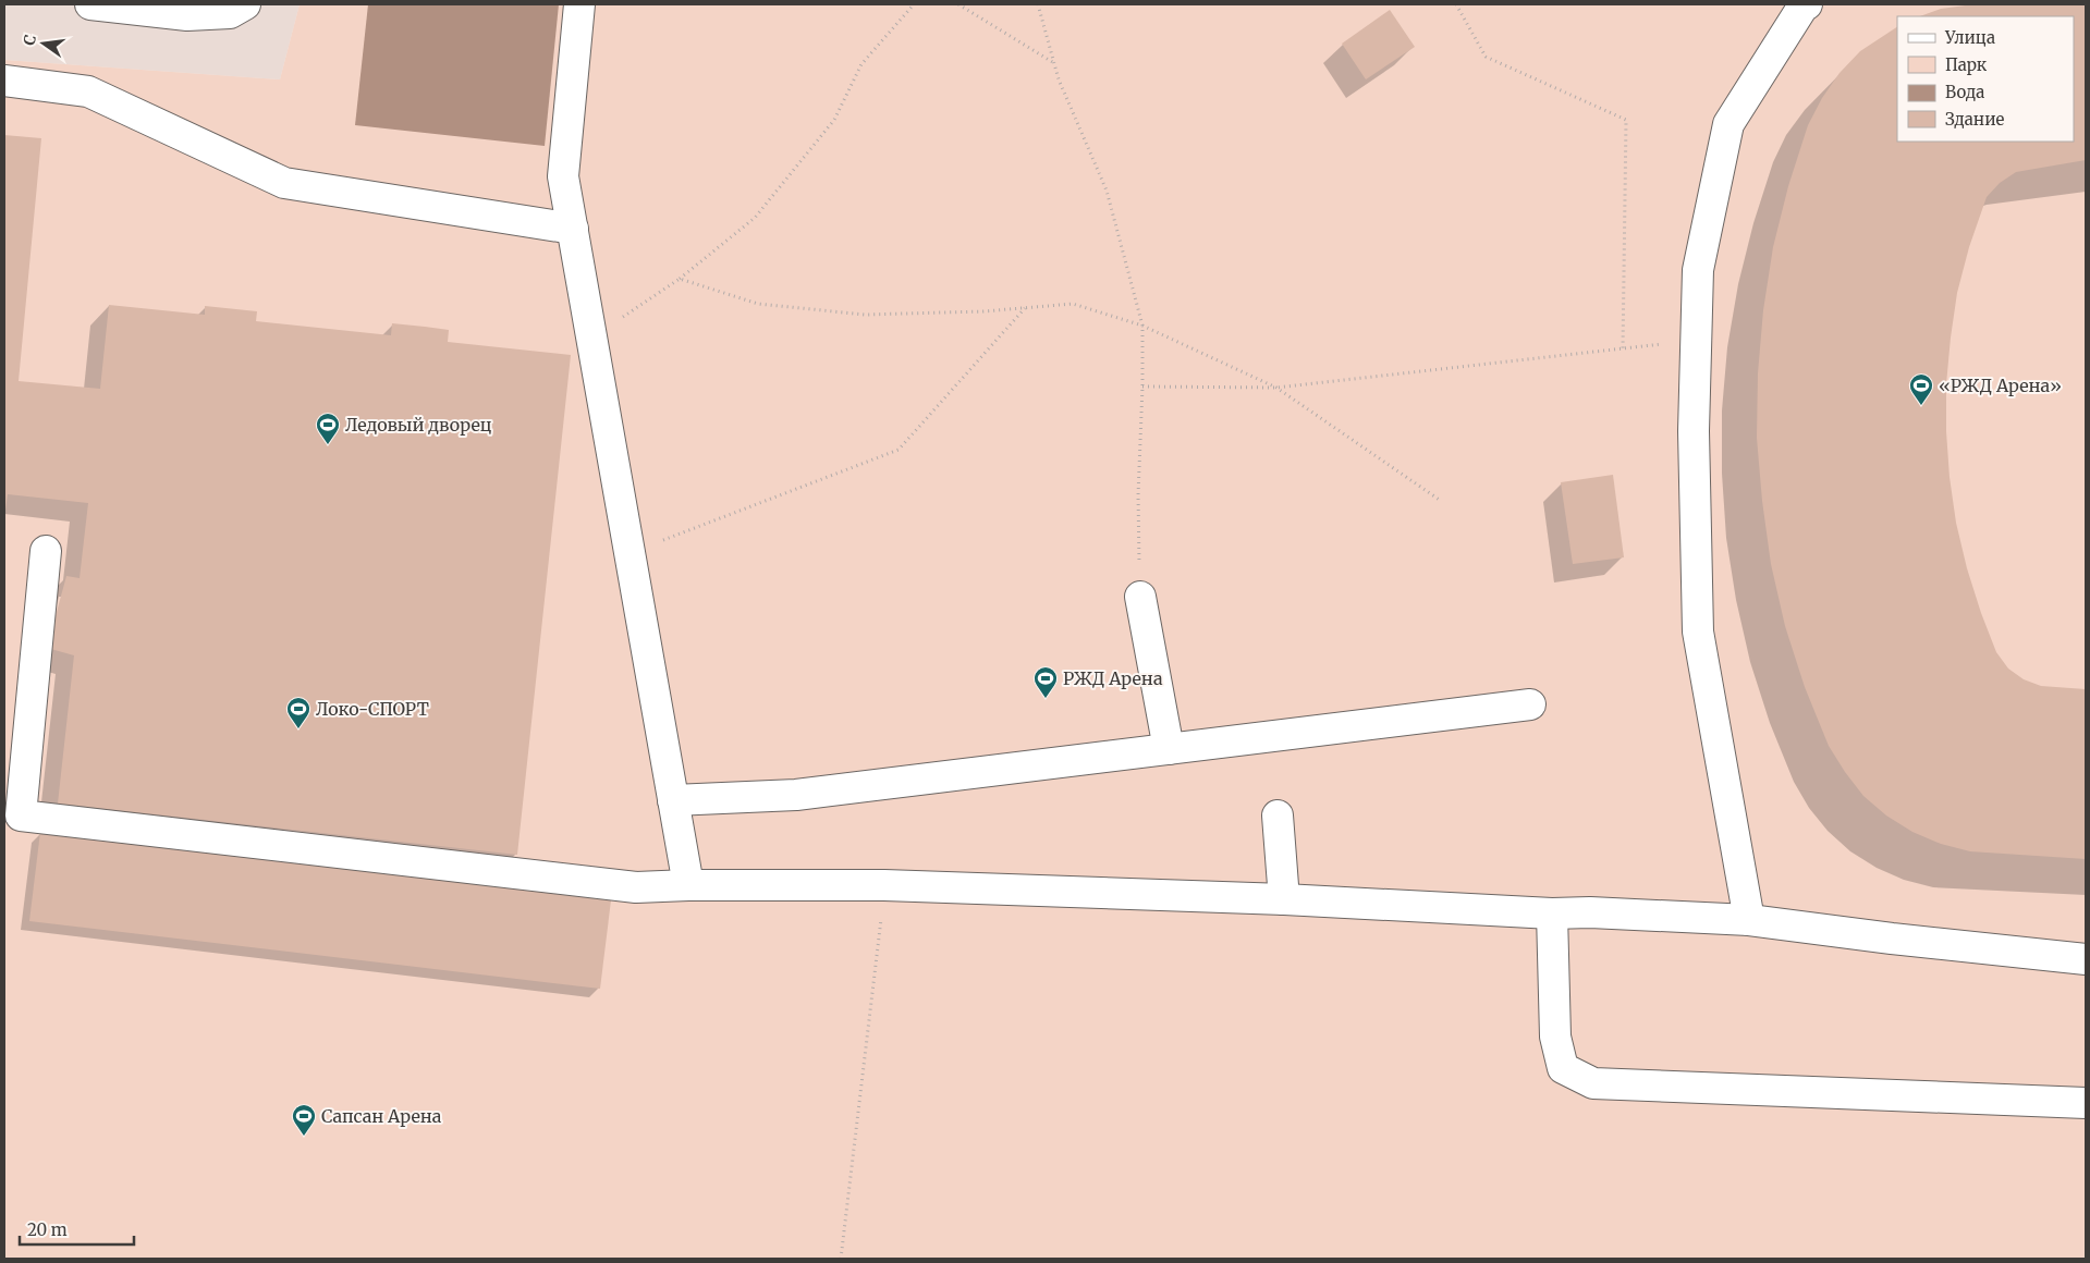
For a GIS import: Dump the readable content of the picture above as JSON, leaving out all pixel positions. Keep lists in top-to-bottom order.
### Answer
{
  "places": {
    "sports": [
      "«РЖД Арена»",
      "Ледовый дворец",
      "РЖД Арена",
      "Локо-СПОРТ",
      "Сапсан Арена"
    ]
  },
  "legend": [
    "Улица",
    "Парк",
    "Вода",
    "Здание"
  ],
  "scale_bar": "20 m",
  "north": "left"
}
